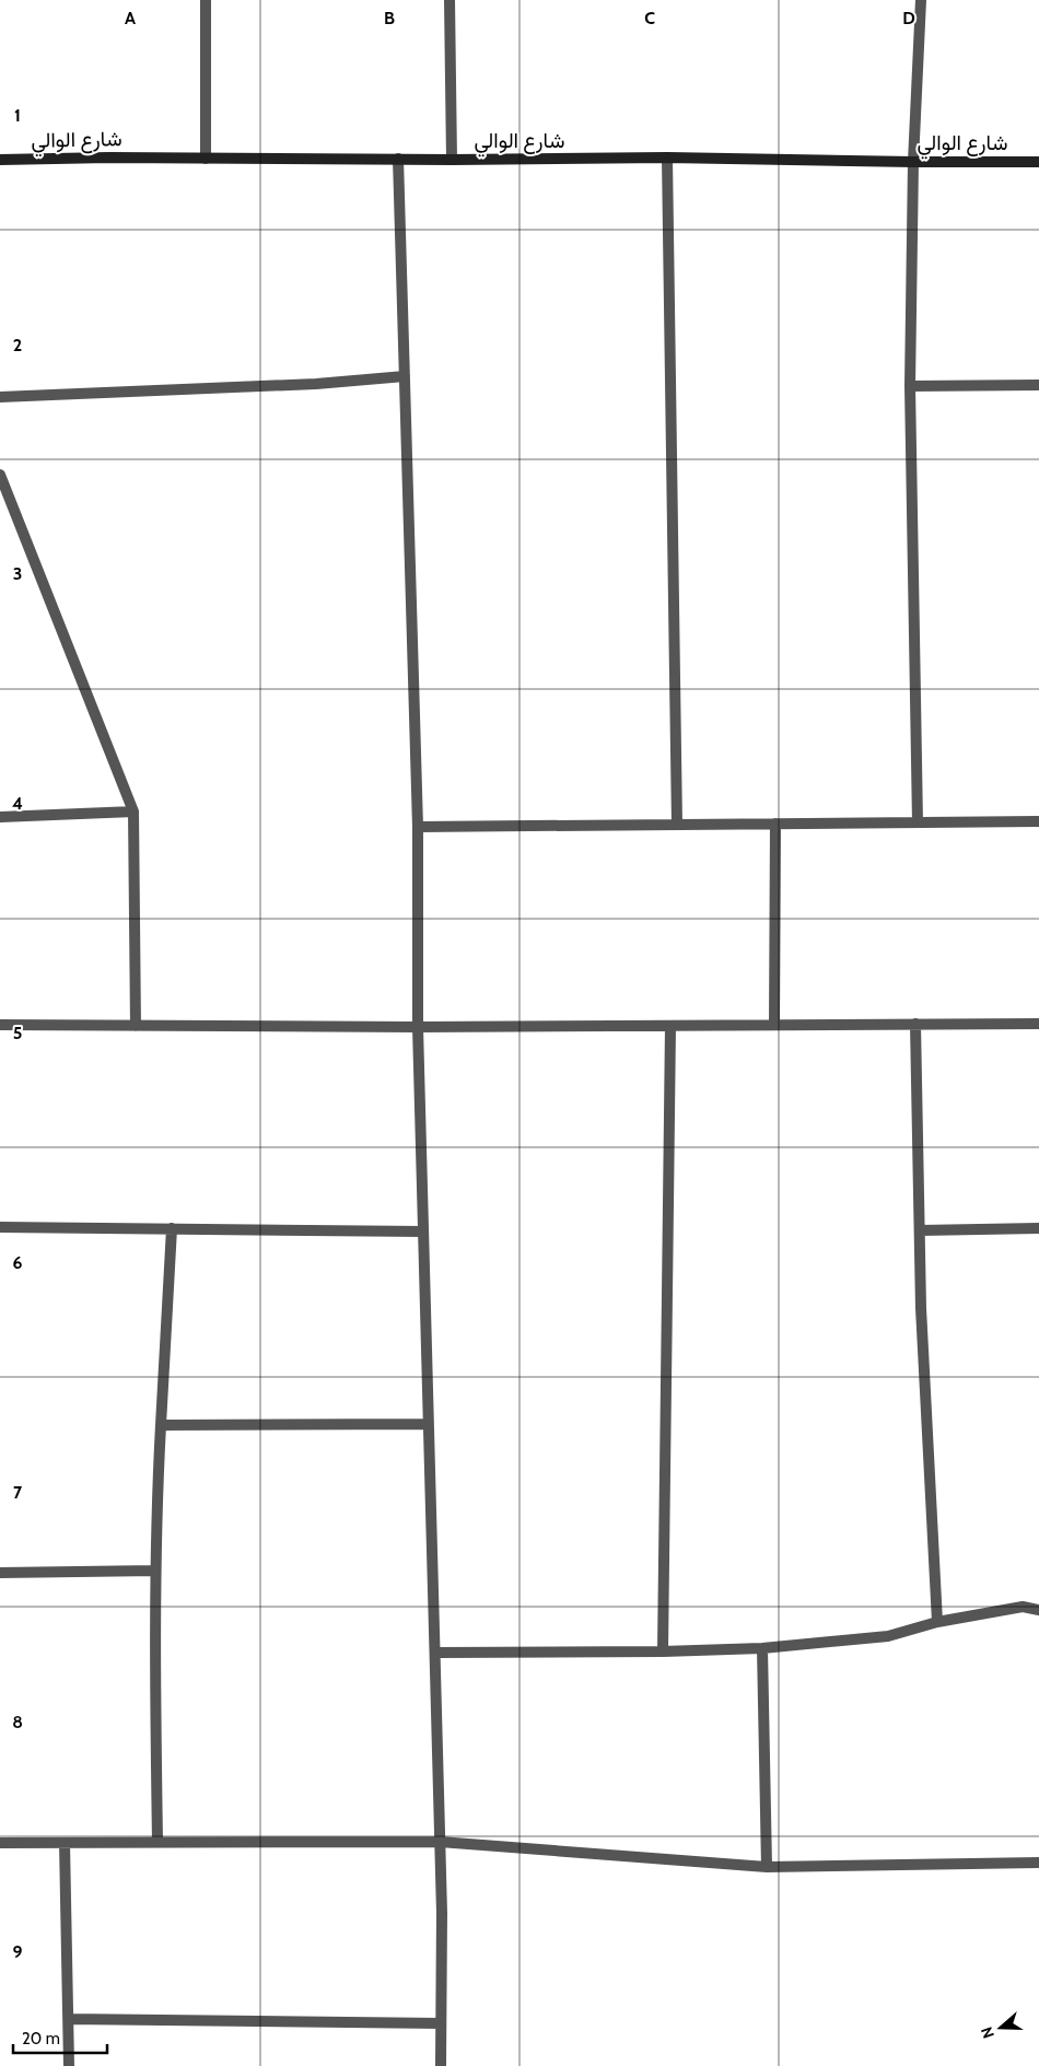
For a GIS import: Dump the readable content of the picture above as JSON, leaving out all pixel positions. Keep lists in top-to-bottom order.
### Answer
{
  "streets": {
    "main road": ["شارع الوالي"]
  },
  "scale_bar": "20 m",
  "north": "left",
  "grid": {
    "columns": [
      "A",
      "B",
      "C",
      "D"
    ],
    "rows": [
      "1",
      "2",
      "3",
      "4",
      "5",
      "6",
      "7",
      "8",
      "9"
    ]
  }
}
